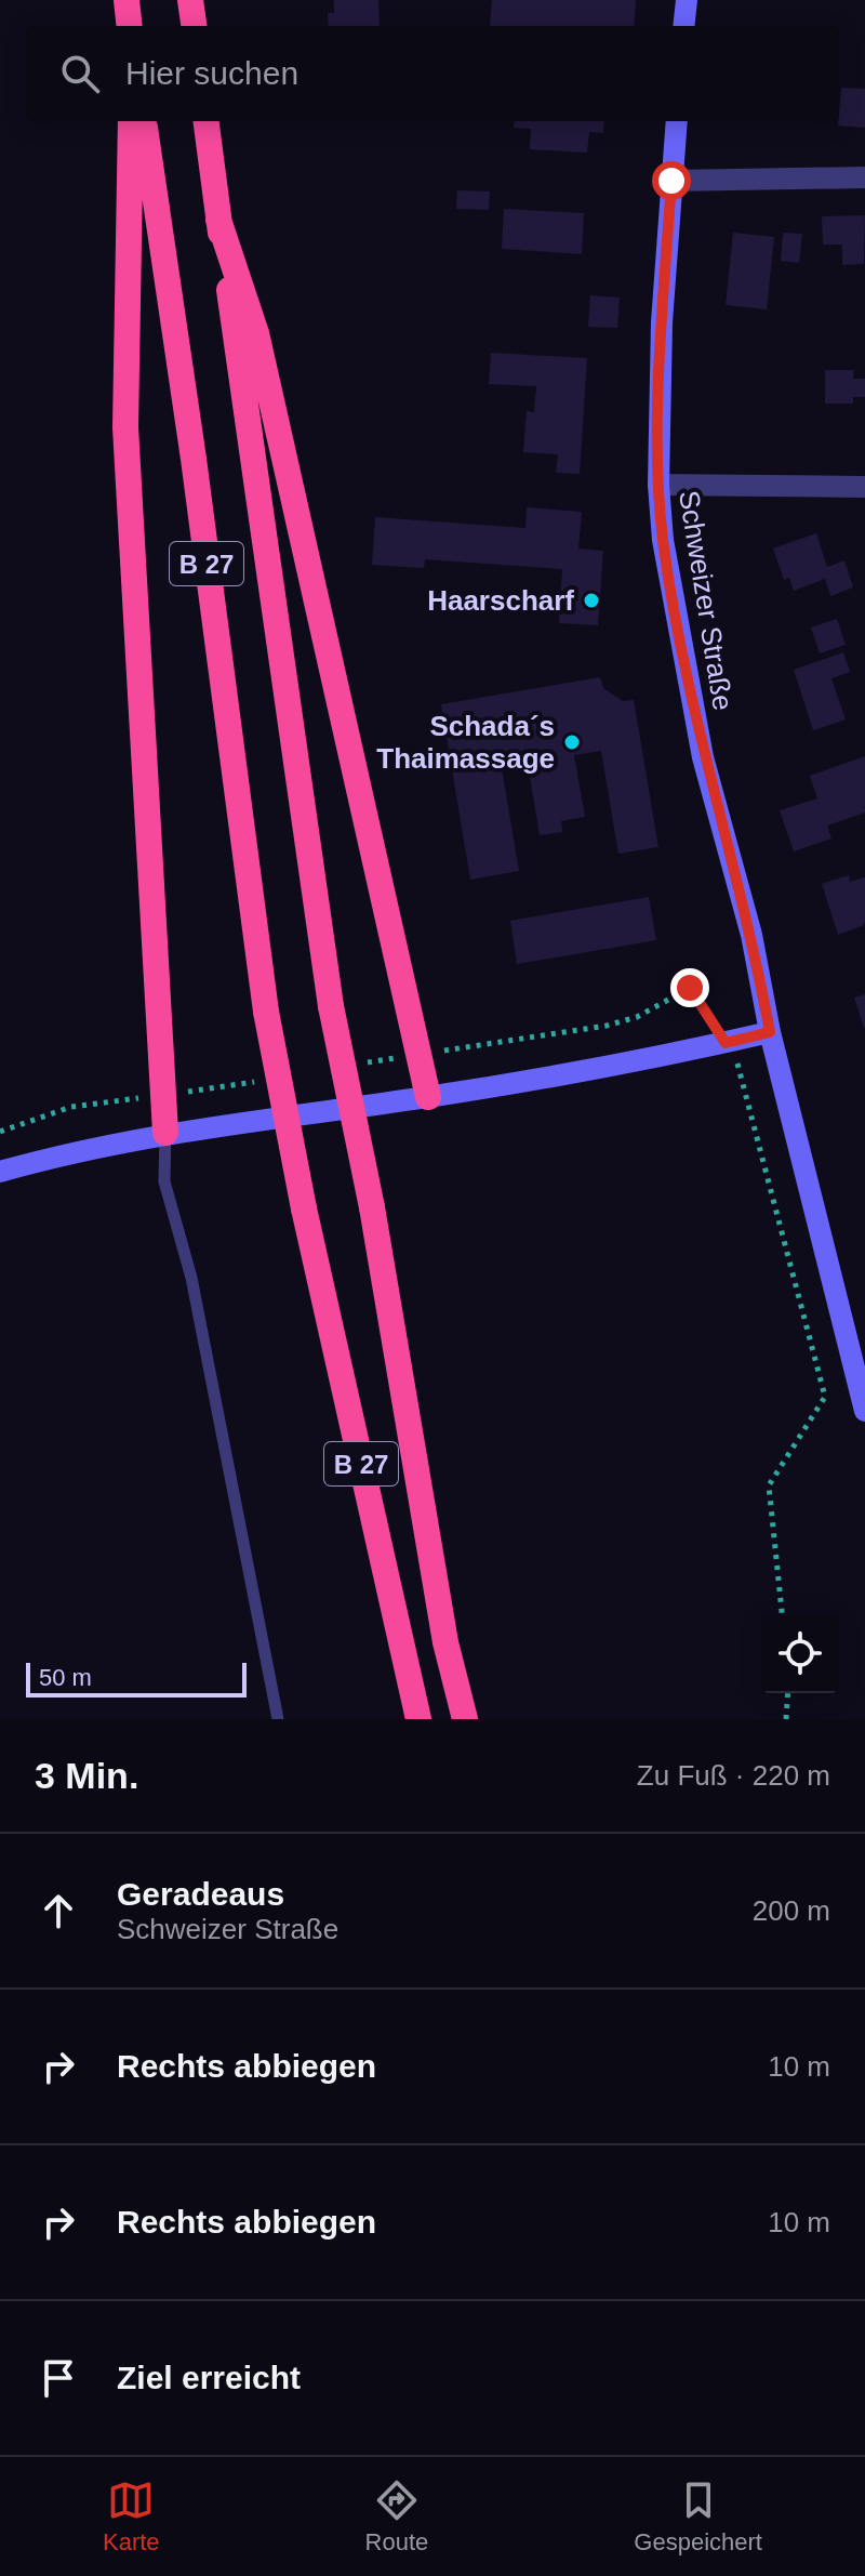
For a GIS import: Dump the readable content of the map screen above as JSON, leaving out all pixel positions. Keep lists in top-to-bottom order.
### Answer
{
  "streets": {
    "highway": ["B 27"],
    "street": ["Schweizer Straße"]
  },
  "places": ["Haarscharf", "Schada´s Thaimassage"],
  "scale_bar": "50 m",
  "page": {
    "search": "Hier suchen",
    "scale": "50 m",
    "heading": ["3 Min.", "Zu Fuß · 220 m"],
    "list": [
      ["Geradeaus", "Schweizer Straße", "200 m"],
      ["Rechts abbiegen", "10 m"],
      ["Rechts abbiegen", "10 m"],
      "Ziel erreicht"
    ],
    "nav": ["Karte", "Route", "Gespeichert"]
  }
}
